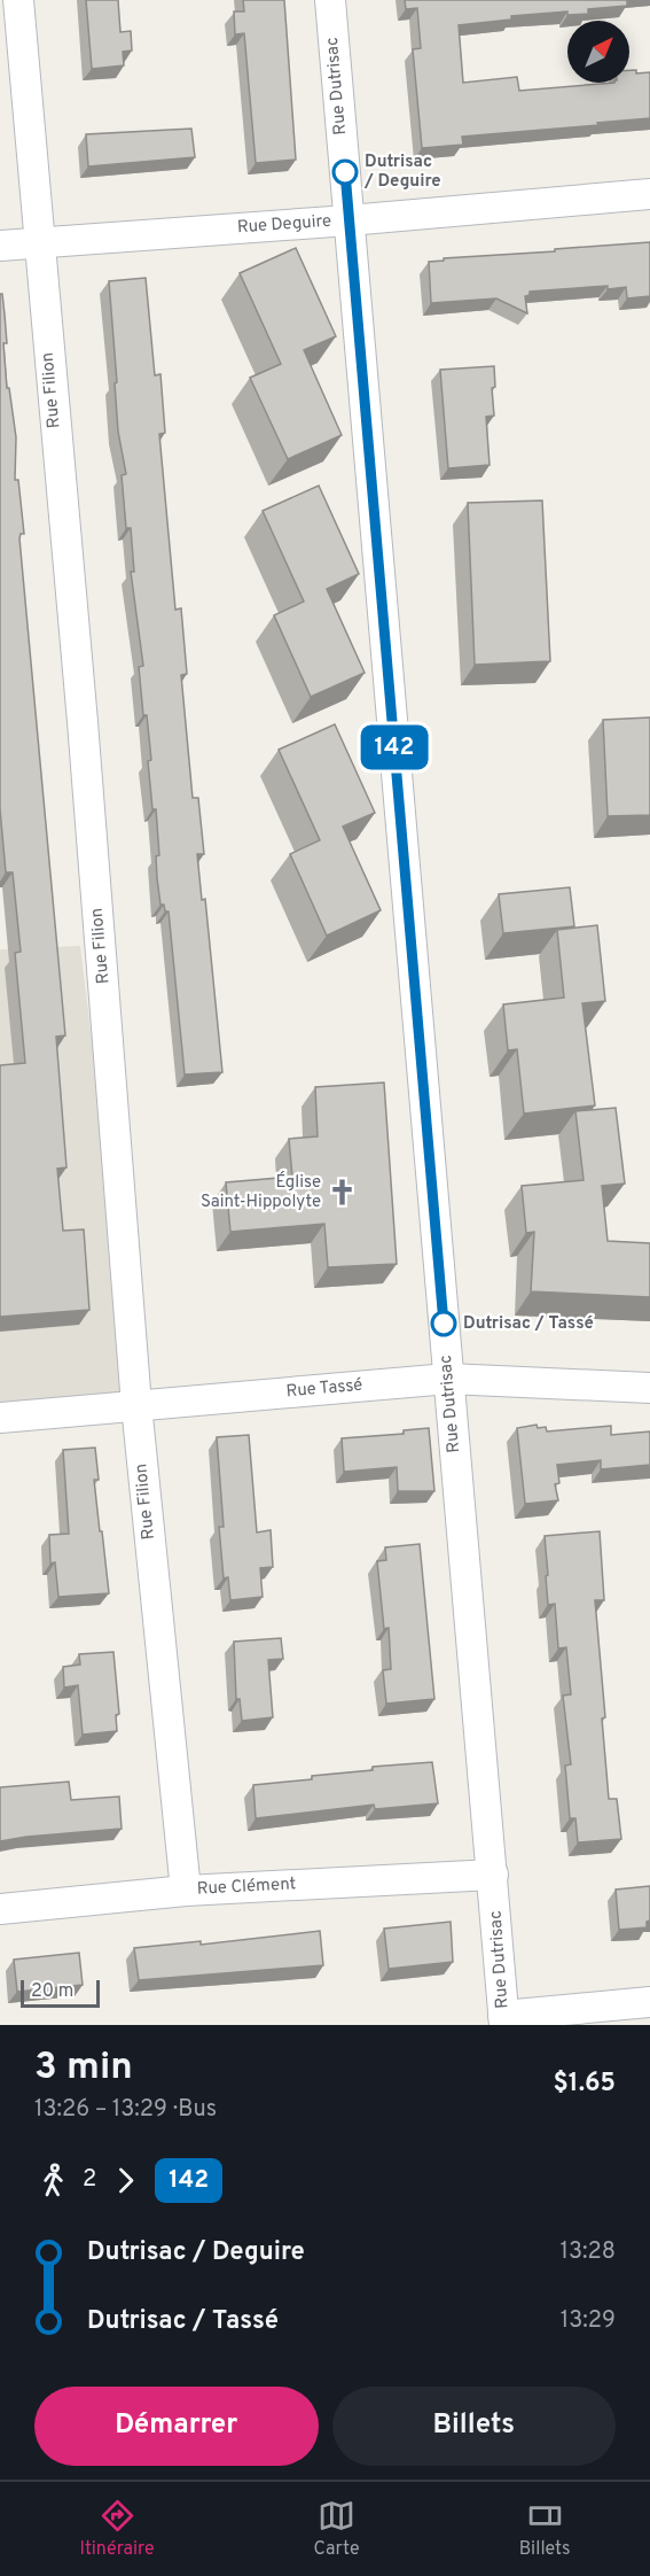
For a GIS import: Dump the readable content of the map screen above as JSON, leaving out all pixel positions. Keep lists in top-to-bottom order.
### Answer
{
  "streets": {
    "street": [
      "Rue Dutrisac",
      "Rue Deguire",
      "Rue Filion",
      "Rue Tassé",
      "Rue Clément"
    ]
  },
  "crossings": [
    ["Rue Dutrisac", "Rue Deguire"],
    ["Rue Dutrisac", "Rue Tassé"],
    ["Rue Dutrisac", "Rue Clément"],
    ["Rue Deguire", "Rue Filion"],
    ["Rue Filion", "Rue Tassé"],
    ["Rue Filion", "Rue Clément"]
  ],
  "places": {
    "other": ["Dutrisac / Deguire", "Dutrisac / Tassé"],
    "church": ["Église Saint-Hippolyte"]
  },
  "lines": ["bus line 142"],
  "scale_bar": "20 m",
  "north": "top right",
  "page": {
    "on_map": "142",
    "scale": "20 m",
    "heading": ["3 min", "13:26 – 13:29 · Bus", "$1.65"],
    "legs": ["2", "142"],
    "list": [
      {
        "name": "Dutrisac / Deguire",
        "value": "13:28"
      },
      {
        "name": "Dutrisac / Tassé",
        "value": "13:29"
      }
    ],
    "buttons": ["Démarrer", "Billets"],
    "tabs": ["Itinéraire", "Carte", "Billets"]
  }
}
